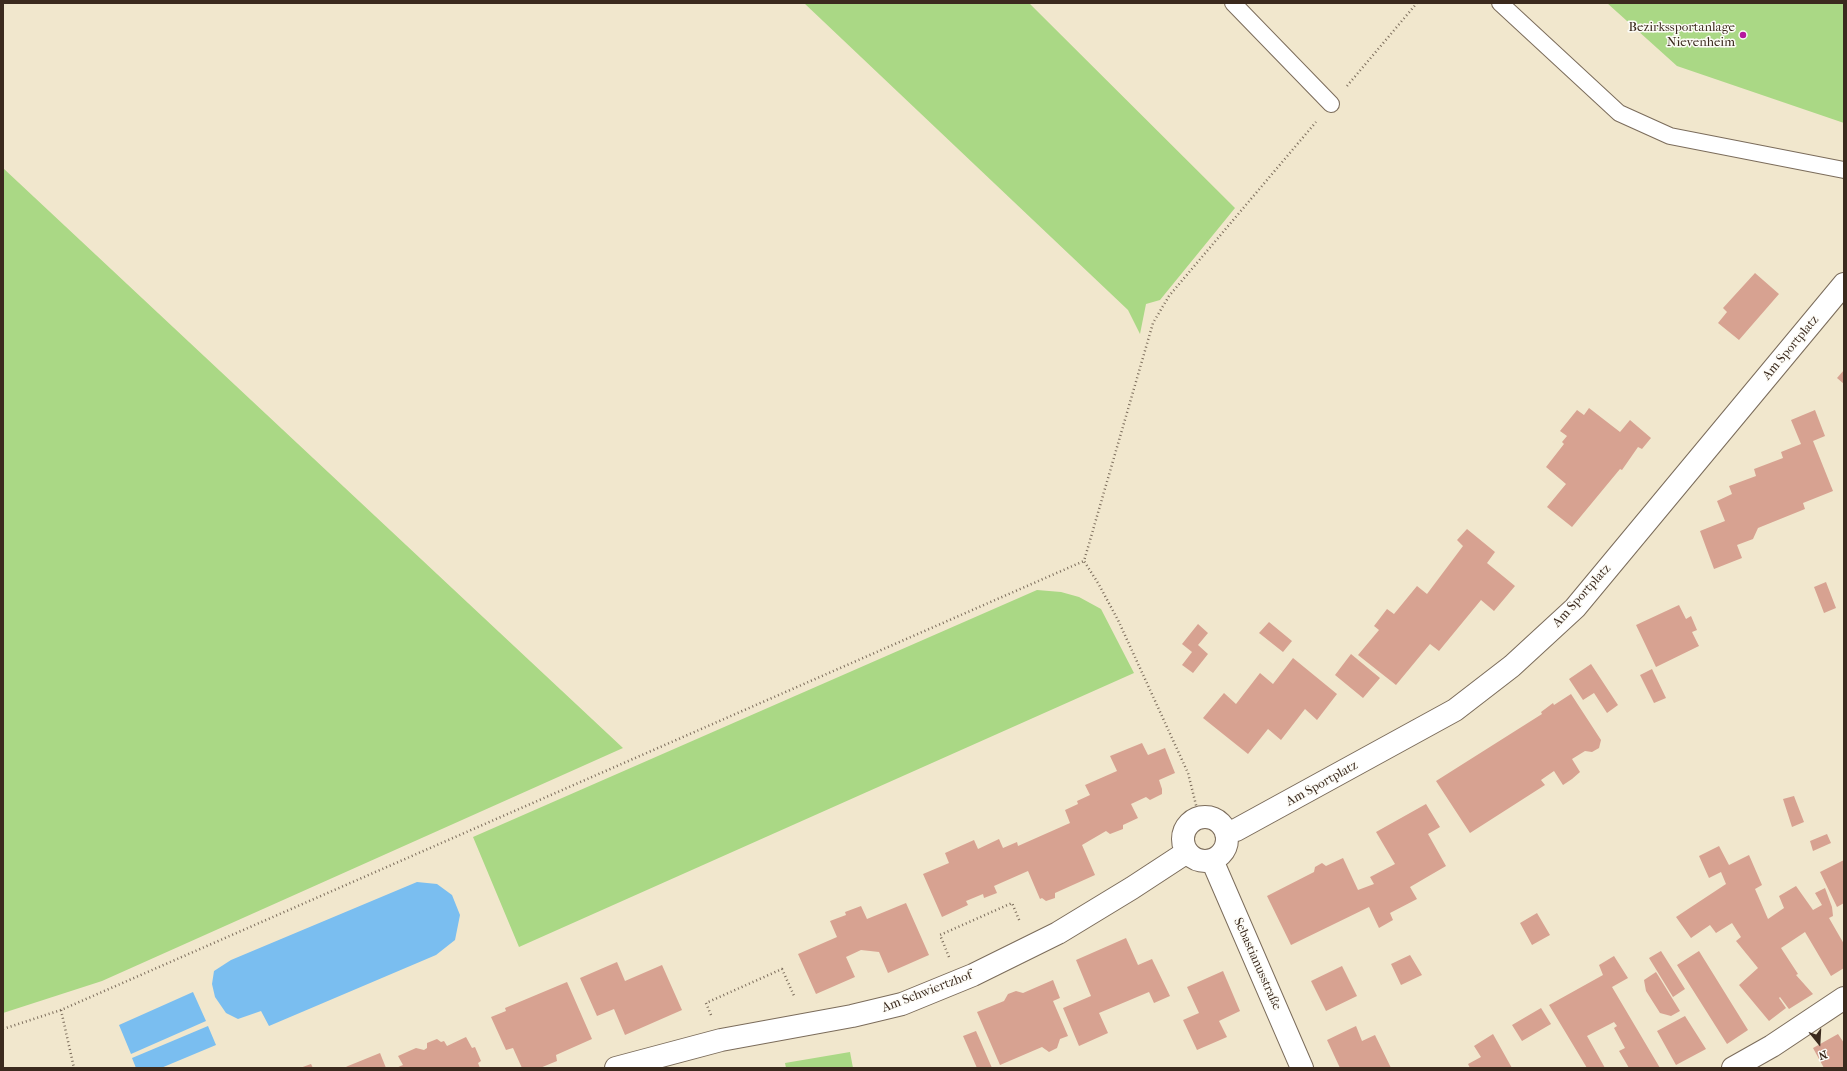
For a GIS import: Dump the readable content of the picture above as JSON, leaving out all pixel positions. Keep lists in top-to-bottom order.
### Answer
{
  "streets": {
    "street": ["Am Sportplatz", "Sebastianusstraße", "Am Schwiertzhof"]
  },
  "crossings": [
    ["Am Sportplatz", "Sebastianusstraße"],
    ["Am Sportplatz", "Am Schwiertzhof"],
    ["Sebastianusstraße", "Am Schwiertzhof"]
  ],
  "places": ["Bezirkssportanlage Nievenheim"],
  "north": "bottom"
}
